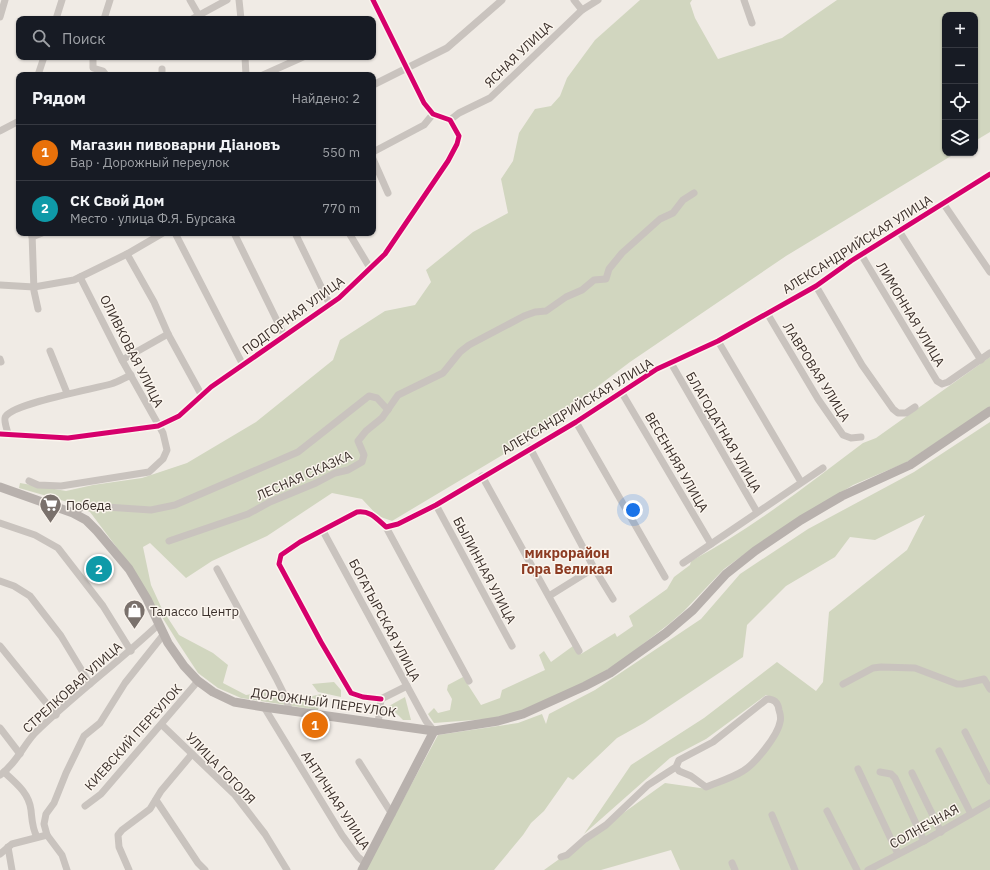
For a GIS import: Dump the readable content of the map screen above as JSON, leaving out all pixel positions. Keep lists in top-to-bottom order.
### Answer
{
  "streets": {
    "main road": ["ДОРОЖНЫЙ ПЕРЕУЛОК"],
    "street": [
      "ЯСНАЯ УЛИЦА",
      "АЛЕКСАНДРИЙСКАЯ УЛИЦА",
      "ЛИМОННАЯ УЛИЦА",
      "ПОДГОРНАЯ УЛИЦА",
      "ОЛИВКОВАЯ УЛИЦА",
      "ЛАВРОВАЯ УЛИЦА",
      "БЛАГОДАТНАЯ УЛИЦА",
      "ВЕСЕННЯЯ УЛИЦА",
      "ЛЕСНАЯ СКАЗКА",
      "БЫЛИННАЯ УЛИЦА",
      "БОГАТЫРСКАЯ УЛИЦА",
      "СТРЕЛКОВАЯ УЛИЦА",
      "КИЕВСКИЙ ПЕРЕУЛОК",
      "УЛИЦА ГОГОЛЯ",
      "АНТИЧНАЯ УЛИЦА",
      "СОЛНЕЧНАЯ"
    ]
  },
  "crossings": [
    ["ЯСНАЯ УЛИЦА", "ПОДГОРНАЯ УЛИЦА"],
    ["АЛЕКСАНДРИЙСКАЯ УЛИЦА", "ЛИМОННАЯ УЛИЦА"],
    ["АЛЕКСАНДРИЙСКАЯ УЛИЦА", "ЛАВРОВАЯ УЛИЦА"],
    ["АЛЕКСАНДРИЙСКАЯ УЛИЦА", "БЛАГОДАТНАЯ УЛИЦА"],
    ["АЛЕКСАНДРИЙСКАЯ УЛИЦА", "ВЕСЕННЯЯ УЛИЦА"],
    ["АЛЕКСАНДРИЙСКАЯ УЛИЦА", "БЫЛИННАЯ УЛИЦА"],
    ["ПОДГОРНАЯ УЛИЦА", "ОЛИВКОВАЯ УЛИЦА"],
    ["БОГАТЫРСКАЯ УЛИЦА", "ДОРОЖНЫЙ ПЕРЕУЛОК"],
    ["СТРЕЛКОВАЯ УЛИЦА", "ДОРОЖНЫЙ ПЕРЕУЛОК"],
    ["ДОРОЖНЫЙ ПЕРЕУЛОК", "КИЕВСКИЙ ПЕРЕУЛОК"],
    ["ДОРОЖНЫЙ ПЕРЕУЛОК", "АНТИЧНАЯ УЛИЦА"],
    ["КИЕВСКИЙ ПЕРЕУЛОК", "УЛИЦА ГОГОЛЯ"]
  ],
  "districts": ["микрорайон Гора Великая"],
  "places": {
    "supermarket": ["Победа"],
    "shop": ["Талассо Центр"]
  },
  "page": {
    "map_buttons": ["+", "−"],
    "search": "Поиск",
    "heading": ["Рядом", "Найдено: 2"],
    "list": [
      {
        "mark": "1",
        "name": "Магазин пивоварни Дiановъ",
        "note": "Бар · Дорожный переулок",
        "value": "550 m"
      },
      {
        "mark": "2",
        "name": "СК Свой Дом",
        "note": "Место · улица Ф.Я. Бурсака",
        "value": "770 m"
      }
    ],
    "pins": ["2", "1"]
  }
}
